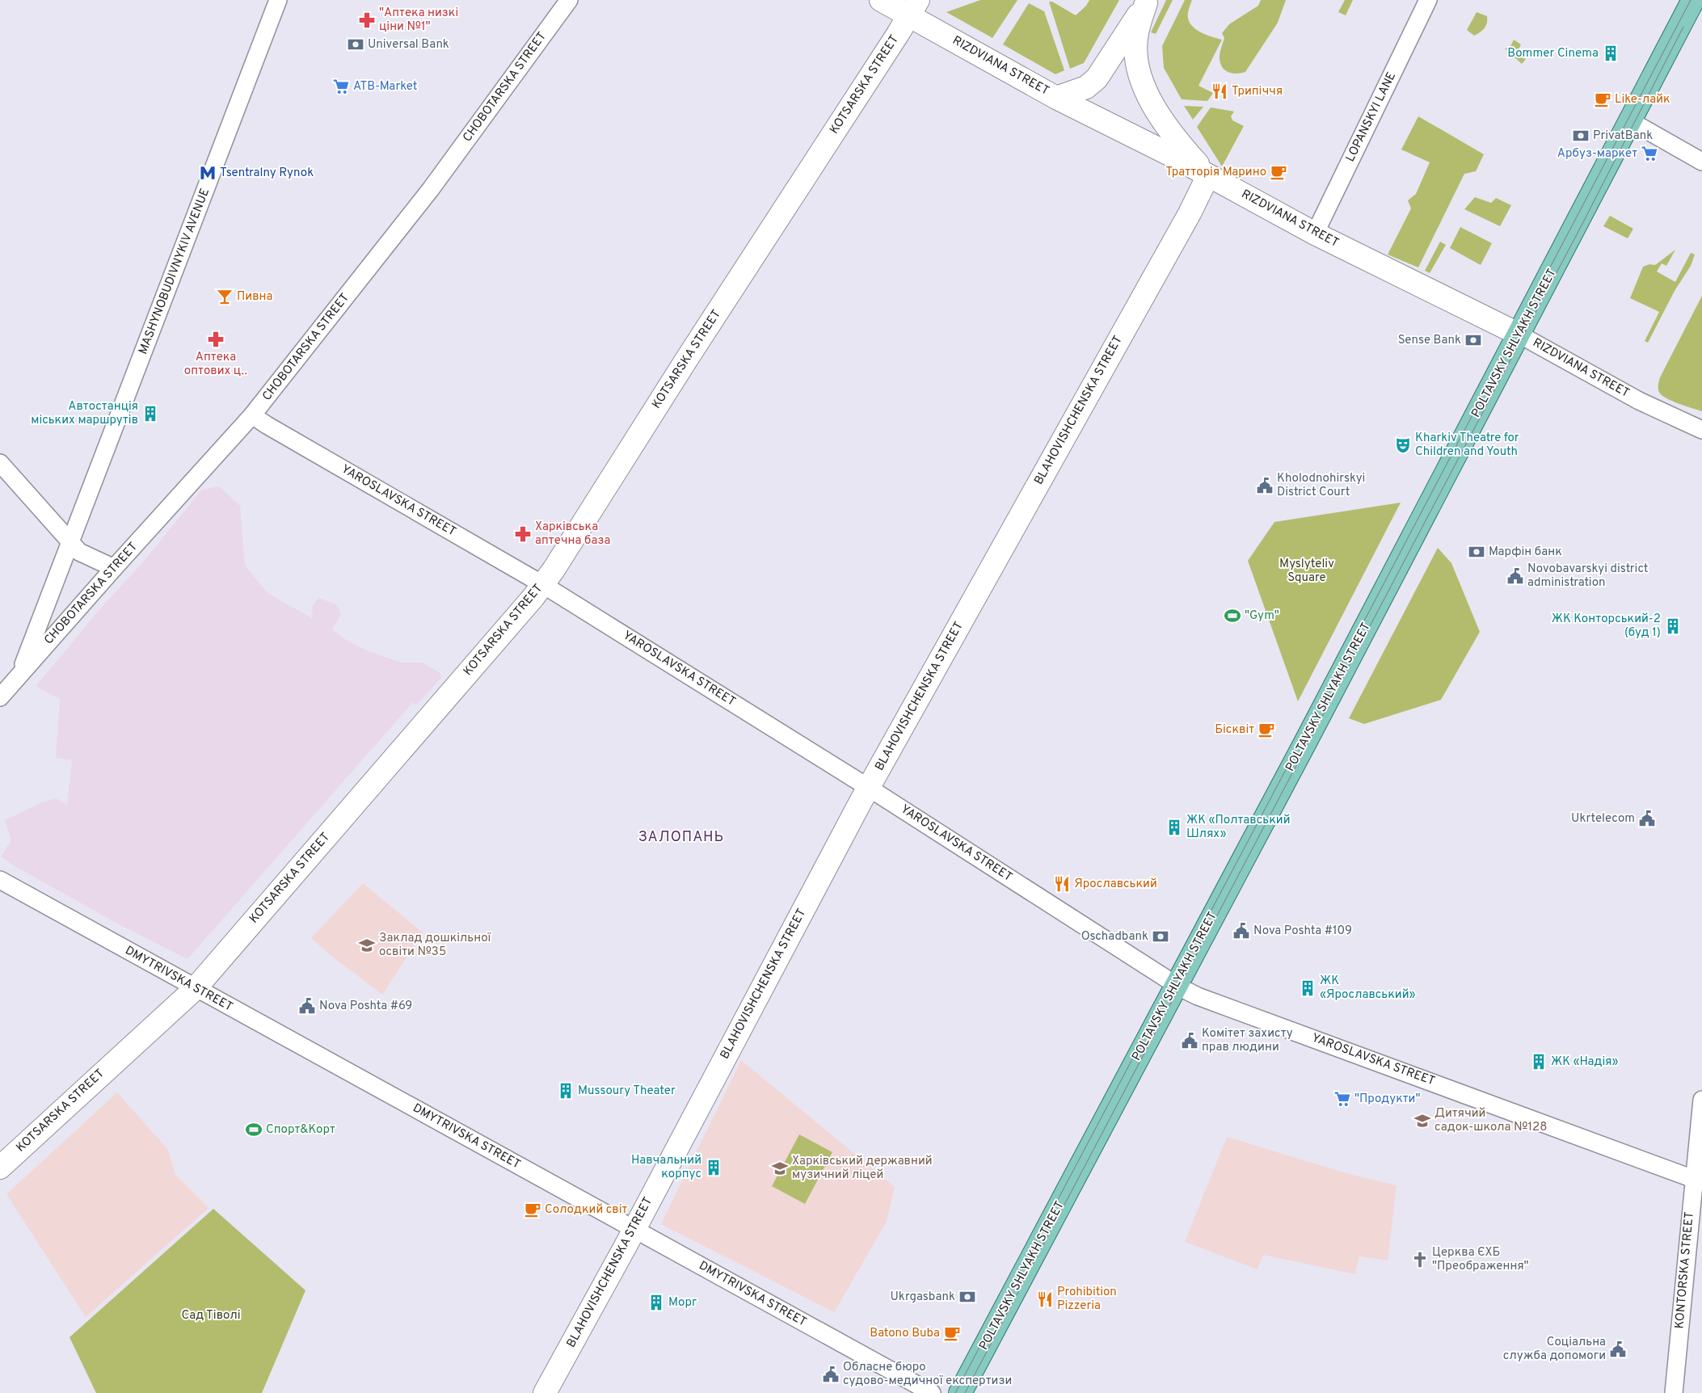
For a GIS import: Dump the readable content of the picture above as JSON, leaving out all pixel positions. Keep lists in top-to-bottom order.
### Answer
{
  "streets": {
    "main road": ["POLTAVSKY SHLYAKH STREET"],
    "street": [
      "RIZDVIANA STREET",
      "KOTSARSKA STREET",
      "CHOBOTARSKA STREET",
      "LOPANSKYI LANE",
      "MASHYNOBUDIVNYKIV AVENUE",
      "BLAHOVISHCHENSKA STREET",
      "YAROSLAVSKA STREET",
      "DMYTRIVSKA STREET",
      "KONTORSKA STREET"
    ]
  },
  "crossings": [
    ["RIZDVIANA STREET", "KOTSARSKA STREET"],
    ["RIZDVIANA STREET", "LOPANSKYI LANE"],
    ["RIZDVIANA STREET", "POLTAVSKY SHLYAKH STREET"],
    ["RIZDVIANA STREET", "BLAHOVISHCHENSKA STREET"],
    ["KOTSARSKA STREET", "YAROSLAVSKA STREET"],
    ["KOTSARSKA STREET", "DMYTRIVSKA STREET"],
    ["CHOBOTARSKA STREET", "MASHYNOBUDIVNYKIV AVENUE"],
    ["CHOBOTARSKA STREET", "YAROSLAVSKA STREET"],
    ["POLTAVSKY SHLYAKH STREET", "YAROSLAVSKA STREET"],
    ["BLAHOVISHCHENSKA STREET", "YAROSLAVSKA STREET"],
    ["BLAHOVISHCHENSKA STREET", "DMYTRIVSKA STREET"],
    ["YAROSLAVSKA STREET", "KONTORSKA STREET"]
  ],
  "districts": ["ЗАЛОПАНЬ"],
  "parks": ["Myslyteliv Square", "Сад Тіволі"],
  "places": {
    "pharmacy": ["\"Аптека низкі ціни №1\"", "Аптека оптових ц‥", "Харківська аптечна база"],
    "bank": [
      "Universal Bank",
      "PrivatBank",
      "Sense Bank",
      "Марфін банк",
      "Oschadbank",
      "Ukrgasbank"
    ],
    "building": [
      "Bommer Cinema",
      "Автостанція міських маршрутів",
      "ЖК Конторський-2 (буд 1)",
      "ЖК «Полтавський Шлях»",
      "ЖК «Ярославський»",
      "ЖК «Надія»",
      "Mussoury Theater",
      "Навчальний корпус",
      "Морг"
    ],
    "supermarket": ["ATB-Market", "Арбуз-маркет", "\"Продукти\""],
    "restaurant": ["Трипіччя", "Ярославський", "Prohibition Pizzeria"],
    "cafe": [
      "Like-лайк",
      "Тратторія Марино",
      "Бісквіт",
      "Солодкий світ",
      "Batono Buba"
    ],
    "metro station": ["Tsentralny Rynok"],
    "bar": ["Пивна"],
    "theatre": ["Kharkiv Theatre for Children and Youth"],
    "public building": [
      "Kholodnohirskyi District Court",
      "Novobavarskyi district administration",
      "Ukrtelecom",
      "Nova Poshta #109",
      "Nova Poshta #69",
      "Комітет захисту прав людини",
      "Соціальна служба допомоги",
      "Обласне бюро судово-медичної експертизи"
    ],
    "sports": ["\"Gym\"", "Спорт&Корт"],
    "school or university": ["Заклад дошкільної освіти №35", "Дитячий садок-школа №128", "Харківський державний музичний ліцей"],
    "church": ["Церква ЄХБ \"Преображення\""]
  }
}
